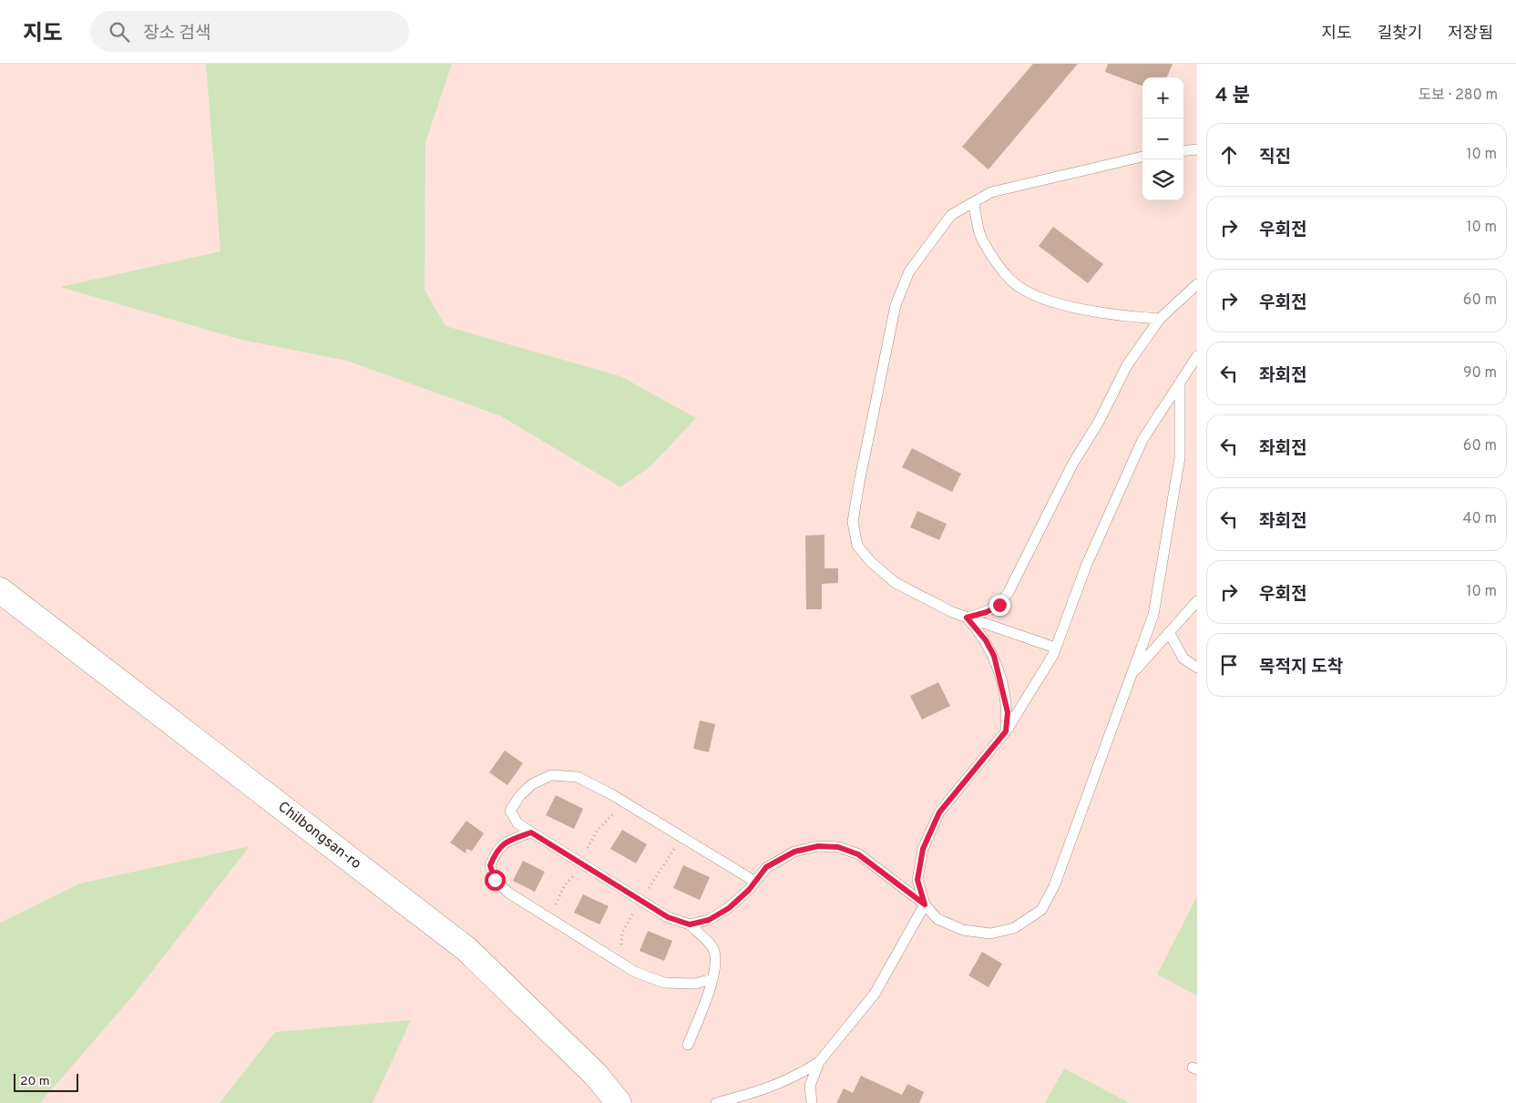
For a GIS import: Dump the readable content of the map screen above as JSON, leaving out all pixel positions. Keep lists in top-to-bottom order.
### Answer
{
  "streets": {
    "street": ["Chilbongsan-ro"]
  },
  "scale_bar": "20 m",
  "page": {
    "header": "지도",
    "search": "장소 검색",
    "nav": ["지도", "길찾기", "저장됨"],
    "heading": ["4 분", "도보 · 280 m"],
    "map_buttons": ["+", "−"],
    "list": [
      ["직진", "10 m"],
      ["우회전", "10 m"],
      ["우회전", "60 m"],
      ["좌회전", "90 m"],
      ["좌회전", "60 m"],
      ["좌회전", "40 m"],
      ["우회전", "10 m"],
      "목적지 도착"
    ],
    "scale": "20 m"
  }
}
